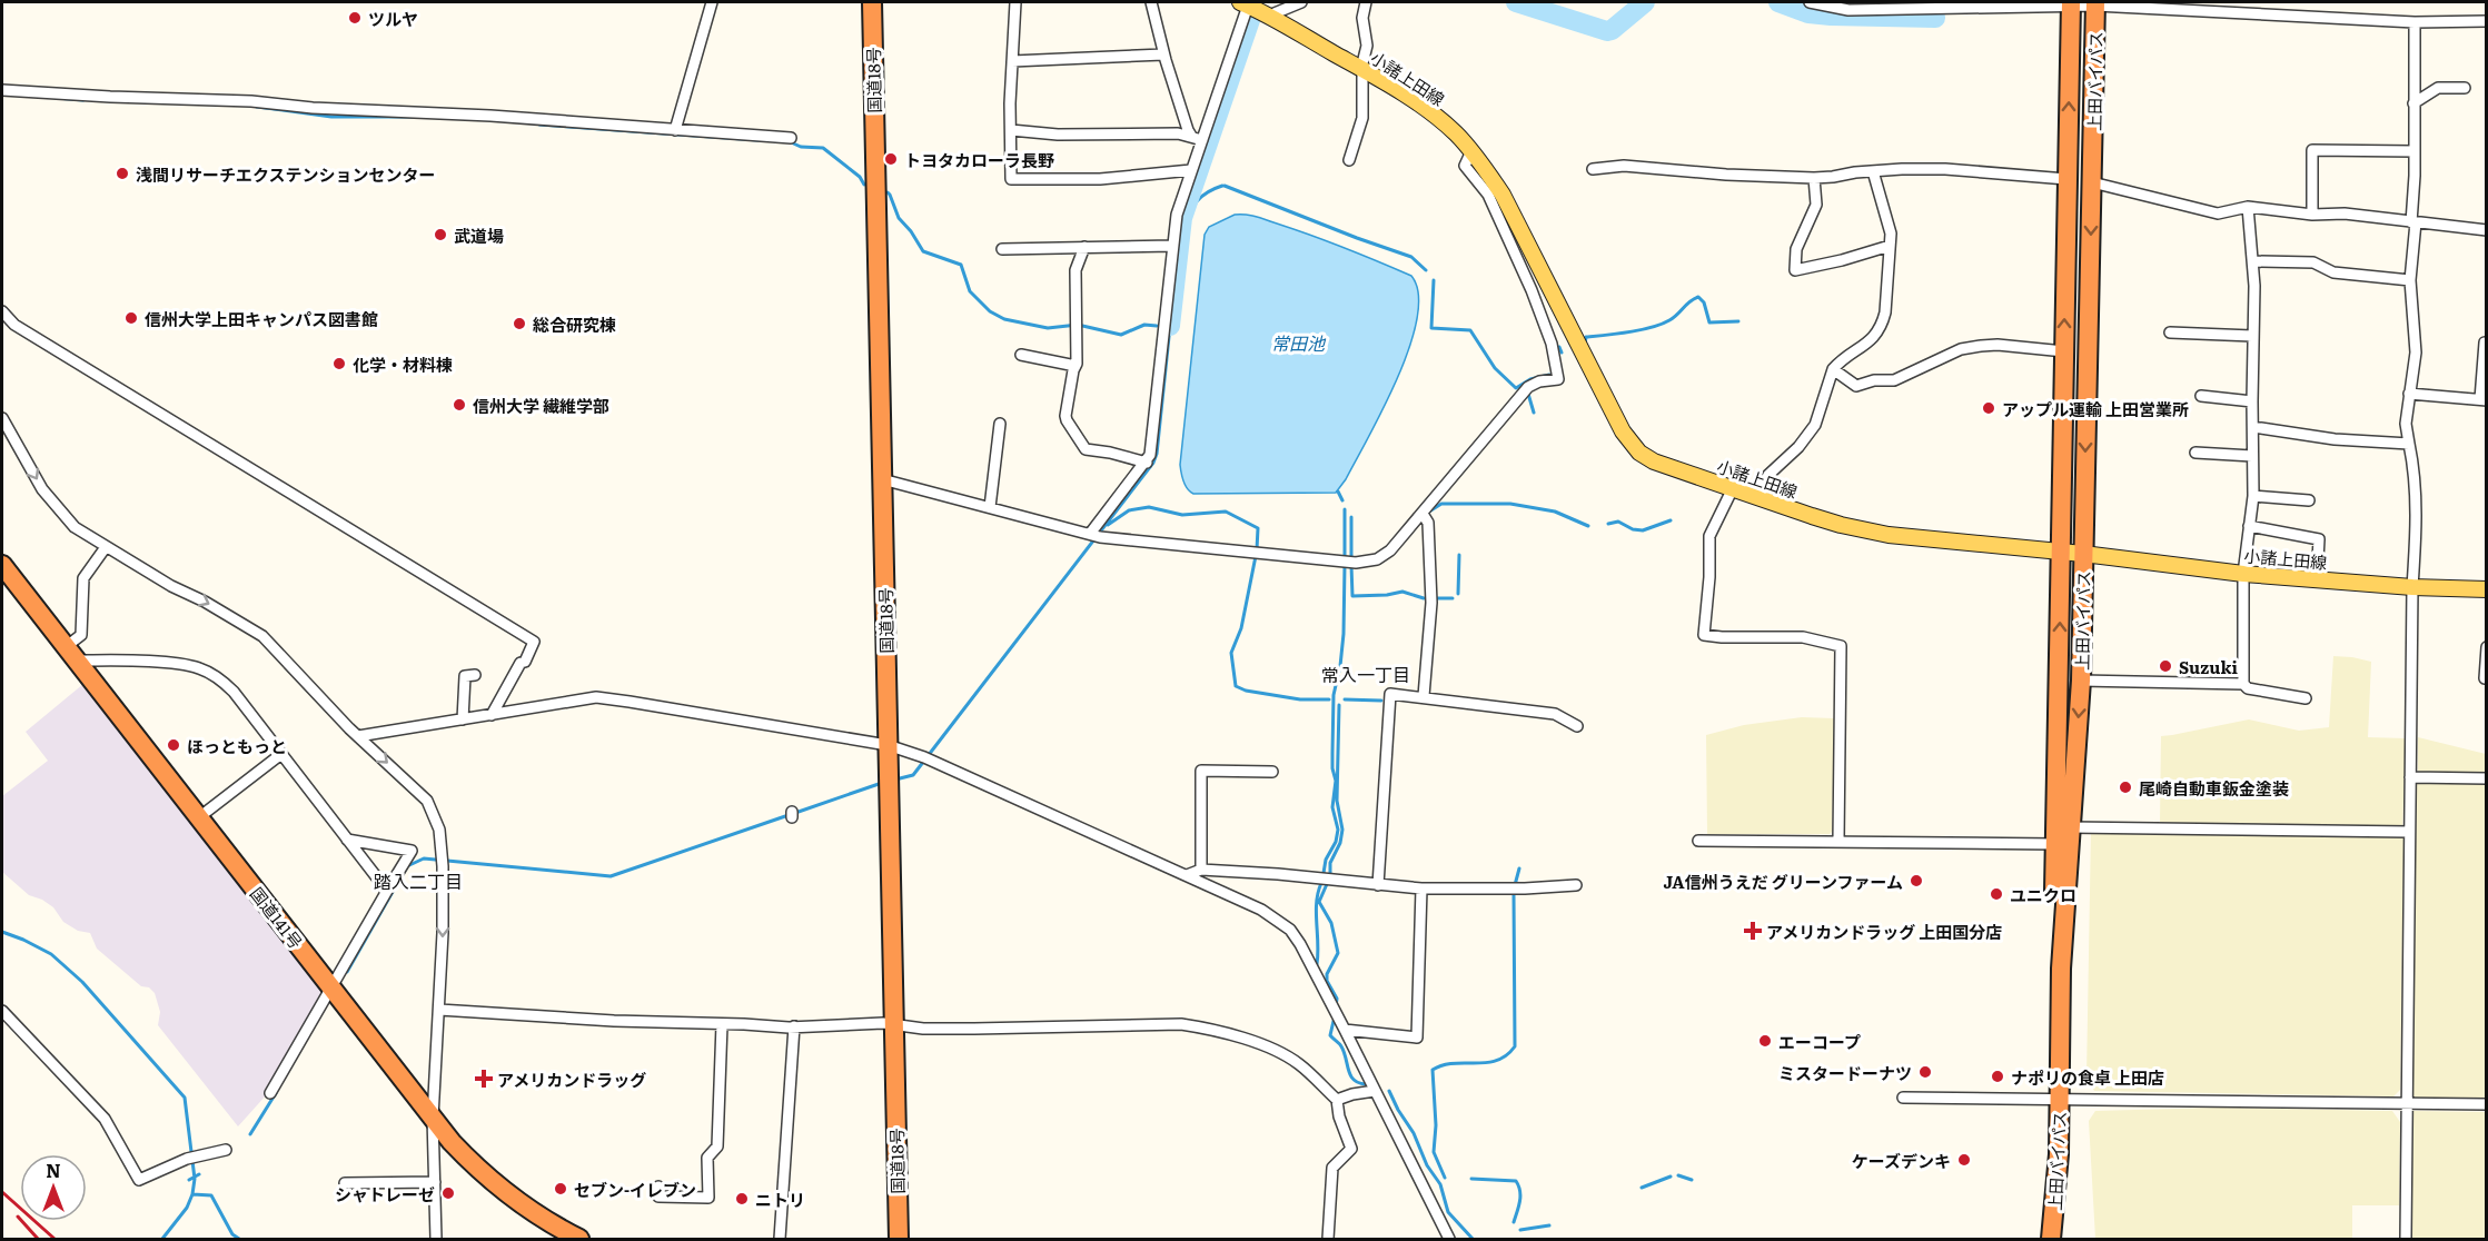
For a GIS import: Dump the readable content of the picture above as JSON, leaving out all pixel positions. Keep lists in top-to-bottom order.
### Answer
{
  "streets": {
    "highway": ["国道18号", "上田バイパス", "国道141号"],
    "main road": ["小諸上田線"]
  },
  "crossings": [
    ["小諸上田線", "上田バイパス"]
  ],
  "districts": ["常入一丁目", "踏入二丁目"],
  "water": ["常田池"],
  "places": {
    "other": [
      "ツルヤ",
      "トヨタカローラ長野",
      "浅間リサーチエクステンションセンター",
      "武道場",
      "信州大学上田キャンパス図書館",
      "総合研究棟",
      "化学・材料棟",
      "信州大学 繊維学部",
      "アップル運輸 上田営業所",
      "Suzuki",
      "ほっともっと",
      "尾崎自動車鈑金塗装",
      "JA信州うえだ グリーンファーム",
      "ユニクロ",
      "エーコープ",
      "ミスタードーナツ",
      "ナポリの食卓 上田店",
      "ケーズデンキ",
      "セブン-イレブン",
      "シャトレーゼ",
      "ニトリ"
    ],
    "health": ["アメリカンドラッグ 上田国分店", "アメリカンドラッグ"]
  },
  "north": "top"
}
